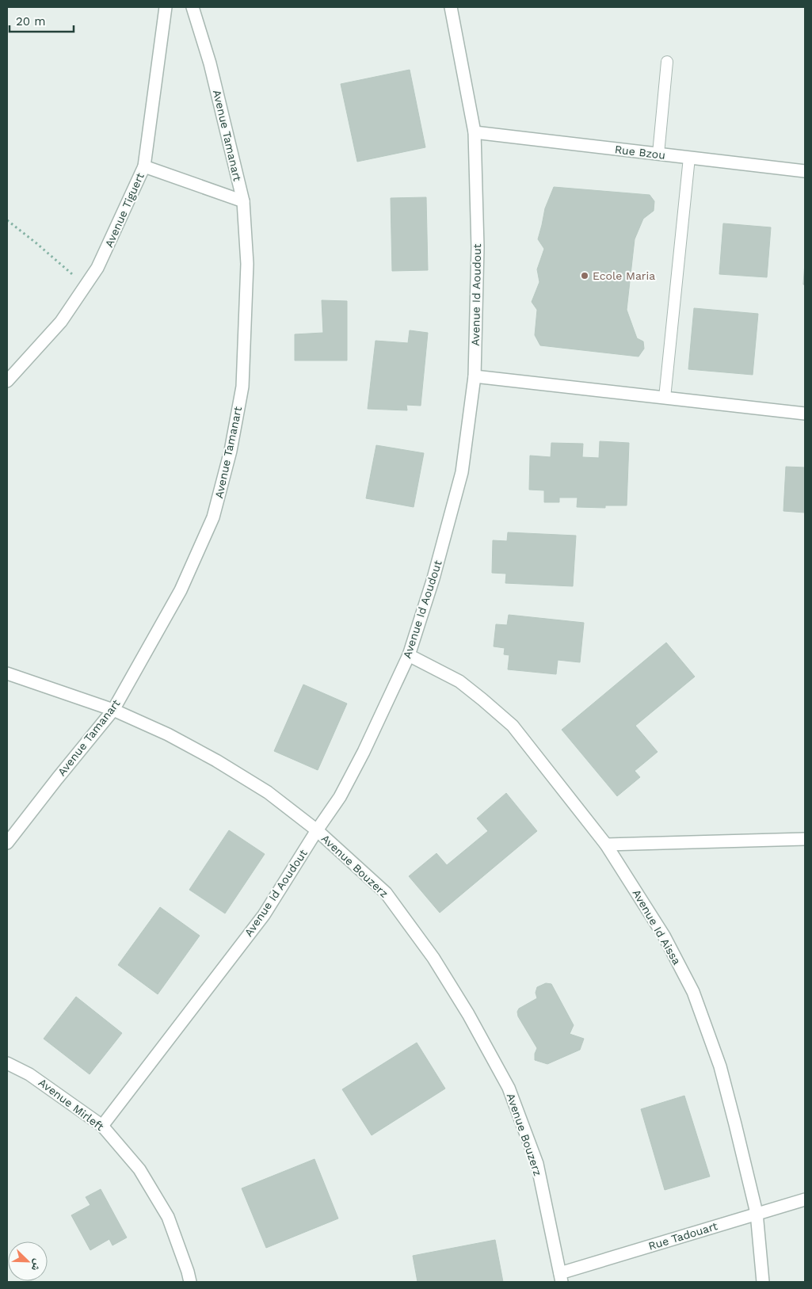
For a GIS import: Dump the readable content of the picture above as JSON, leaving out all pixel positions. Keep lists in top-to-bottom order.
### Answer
{
  "streets": {
    "street": [
      "Avenue Tamanart",
      "Rue Bzou",
      "Avenue Tiguert",
      "Avenue Id Aoudout",
      "Avenue Bouzerz",
      "Avenue Id Aissa",
      "Avenue Mirleft",
      "Rue Tadouart"
    ]
  },
  "crossings": [
    ["Avenue Tamanart", "Avenue Bouzerz"],
    ["Rue Bzou", "Avenue Id Aoudout"],
    ["Avenue Id Aoudout", "Avenue Bouzerz"],
    ["Avenue Id Aoudout", "Avenue Id Aissa"],
    ["Avenue Id Aoudout", "Avenue Mirleft"],
    ["Avenue Bouzerz", "Rue Tadouart"],
    ["Avenue Id Aissa", "Rue Tadouart"]
  ],
  "places": ["Ecole Maria"],
  "scale_bar": "20 m",
  "north": "bottom right"
}
